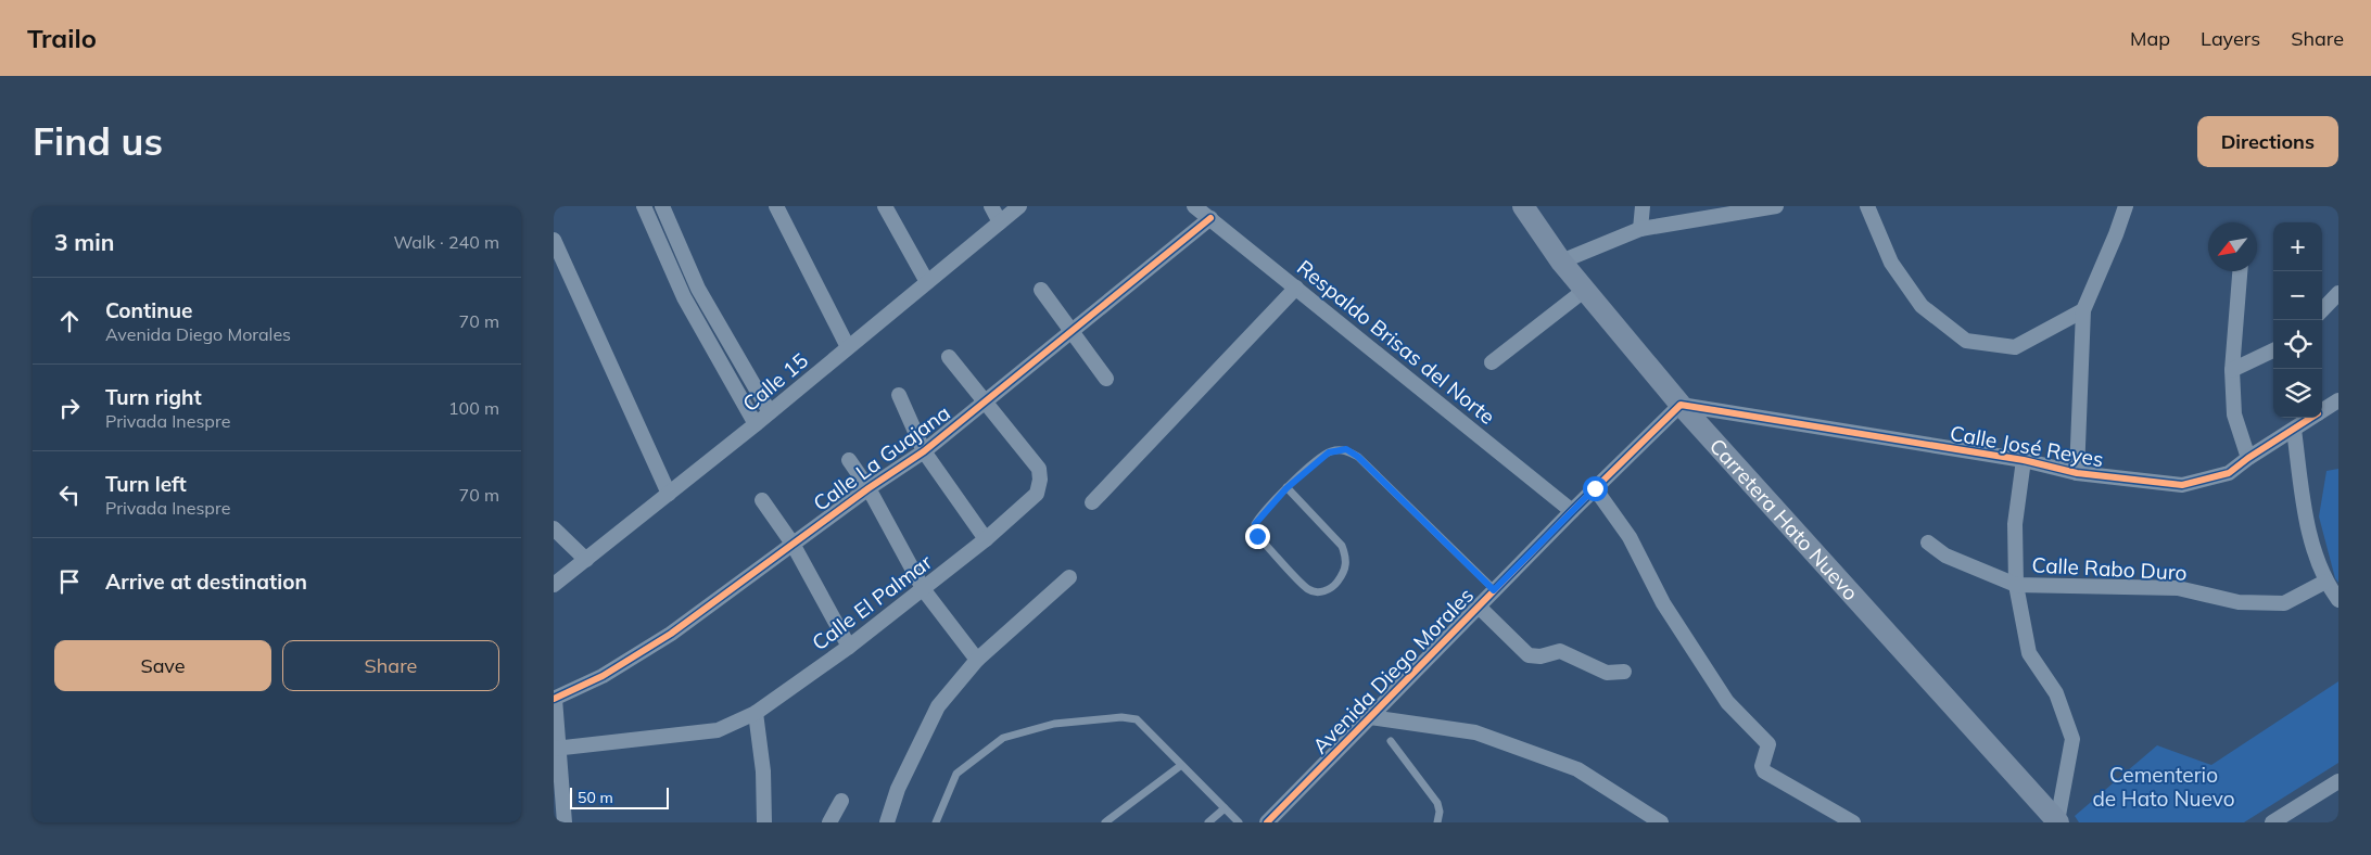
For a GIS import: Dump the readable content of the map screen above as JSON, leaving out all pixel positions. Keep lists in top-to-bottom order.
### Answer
{
  "streets": {
    "main road": ["Carretera Hato Nuevo"],
    "street": [
      "Respaldo Brisas del Norte",
      "Calle 15",
      "Calle José Reyes",
      "Calle La Guajana",
      "Calle Rabo Duro",
      "Calle El Palmar",
      "Avenida Diego Morales"
    ]
  },
  "crossings": [
    ["Respaldo Brisas del Norte", "Calle La Guajana"],
    ["Respaldo Brisas del Norte", "Avenida Diego Morales"],
    ["Calle José Reyes", "Carretera Hato Nuevo"],
    ["Calle José Reyes", "Avenida Diego Morales"],
    ["Calle La Guajana", "Calle El Palmar"],
    ["Carretera Hato Nuevo", "Avenida Diego Morales"]
  ],
  "parks": ["Cementerio de Hato Nuevo"],
  "scale_bar": "50 m",
  "north": "bottom left",
  "page": {
    "header": "Trailo",
    "nav": ["Map", "Layers", "Share"],
    "buttons": [
      "Directions",
      ["Save", "Share"]
    ],
    "title": "Find us",
    "heading": ["3 min", "Walk · 240 m"],
    "map_buttons": ["+", "−"],
    "list": [
      ["Continue", "Avenida Diego Morales", "70 m"],
      ["Turn right", "Privada Inespre", "100 m"],
      ["Turn left", "Privada Inespre", "70 m"],
      "Arrive at destination"
    ],
    "scale": "50 m"
  }
}
